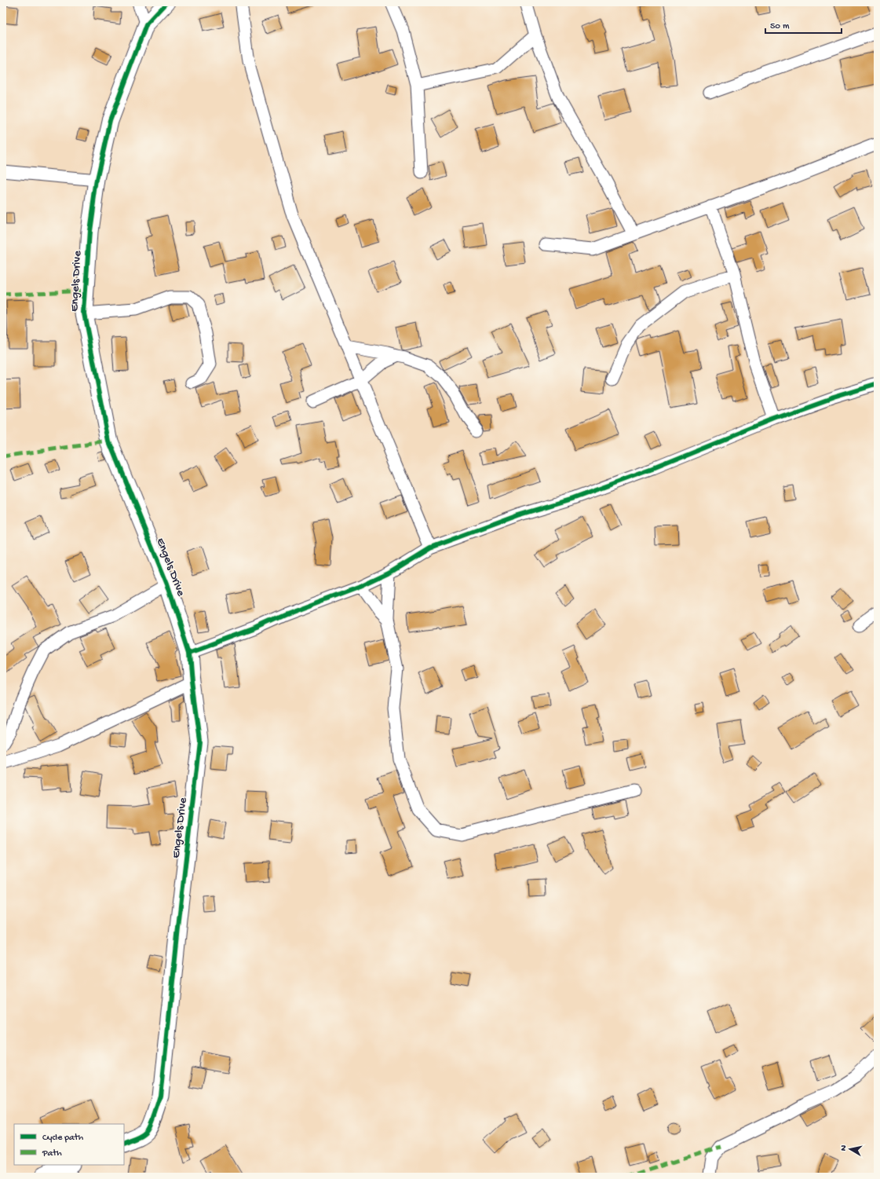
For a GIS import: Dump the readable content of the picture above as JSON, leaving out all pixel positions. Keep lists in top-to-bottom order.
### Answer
{
  "streets": {
    "street": ["Engels Drive"]
  },
  "legend": ["Cycle path", "Path"],
  "scale_bar": "50 m",
  "north": "left"
}
